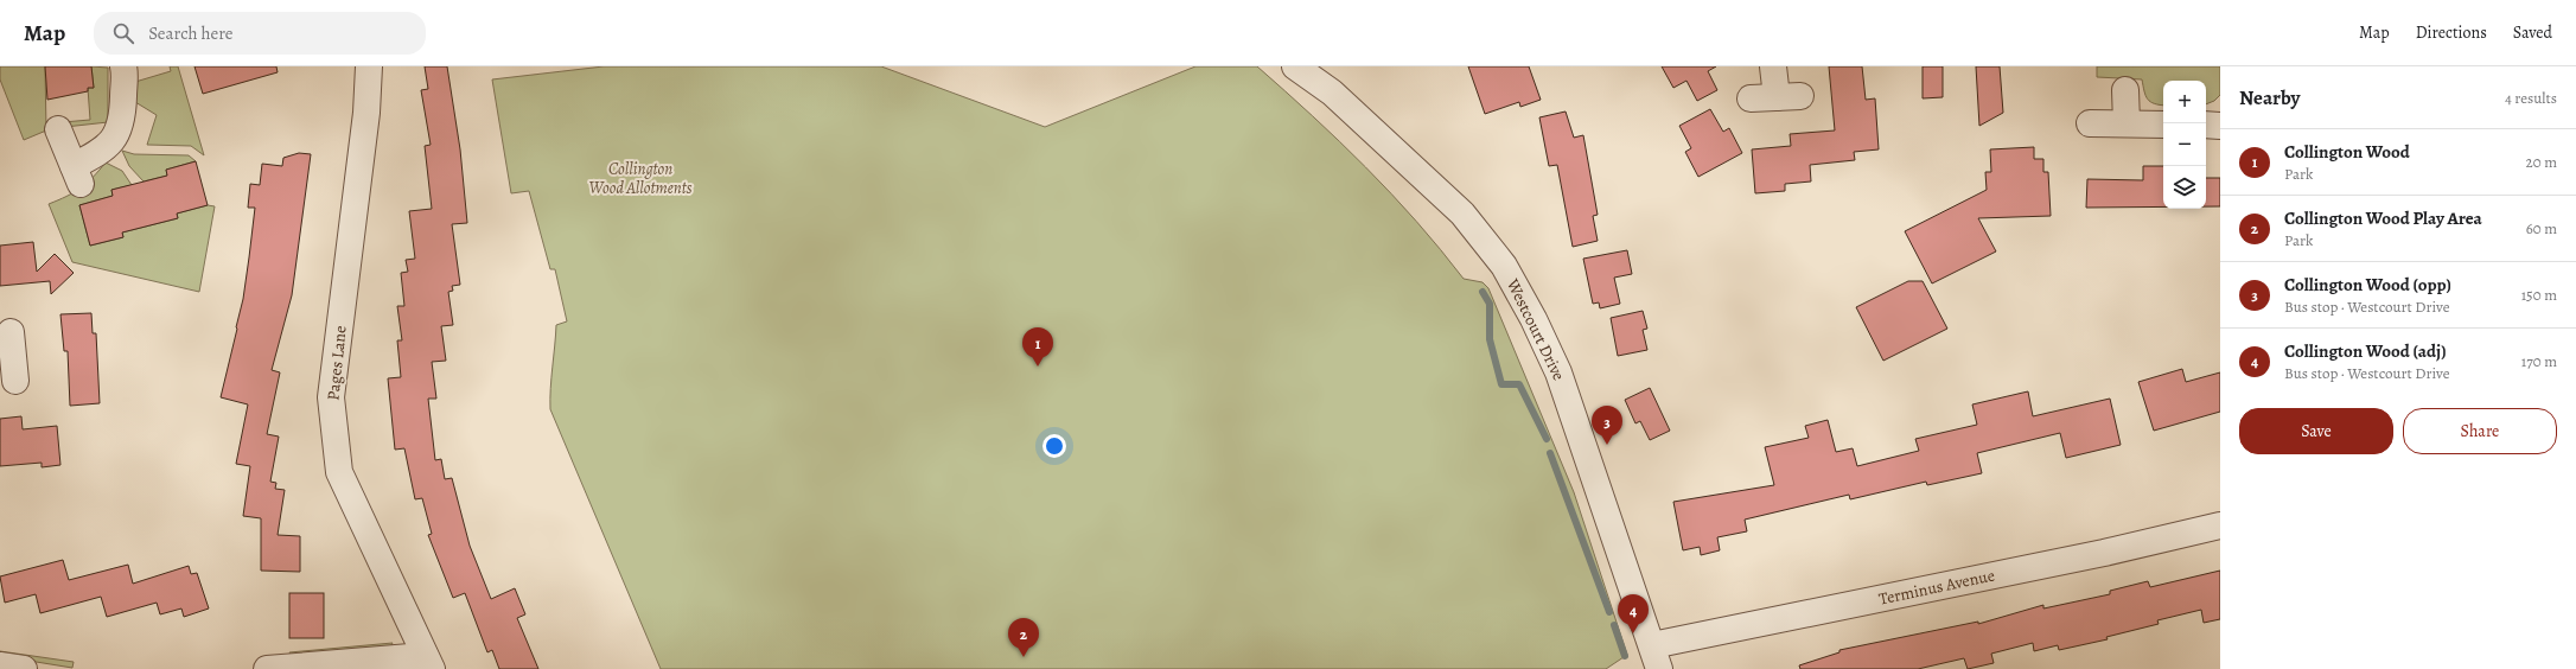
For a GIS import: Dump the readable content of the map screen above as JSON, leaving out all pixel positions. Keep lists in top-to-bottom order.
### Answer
{
  "streets": {
    "street": ["Westcourt Drive", "Pages Lane", "Terminus Avenue"]
  },
  "crossings": [
    ["Westcourt Drive", "Terminus Avenue"]
  ],
  "parks": ["Collington Wood Allotments"],
  "page": {
    "header": "Map",
    "search": "Search here",
    "nav": ["Map", "Directions", "Saved"],
    "heading": ["Nearby", "4 results"],
    "map_buttons": ["+", "−"],
    "list": [
      {
        "mark": "1",
        "name": "Collington Wood",
        "note": "Park",
        "value": "20 m"
      },
      {
        "mark": "2",
        "name": "Collington Wood Play Area",
        "note": "Park",
        "value": "60 m"
      },
      {
        "mark": "3",
        "name": "Collington Wood (opp)",
        "note": "Bus stop · Westcourt Drive",
        "value": "150 m"
      },
      {
        "mark": "4",
        "name": "Collington Wood (adj)",
        "note": "Bus stop · Westcourt Drive",
        "value": "170 m"
      }
    ],
    "pins": [
      "1",
      "3",
      "4",
      "2"
    ],
    "buttons": ["Save", "Share"]
  }
}
